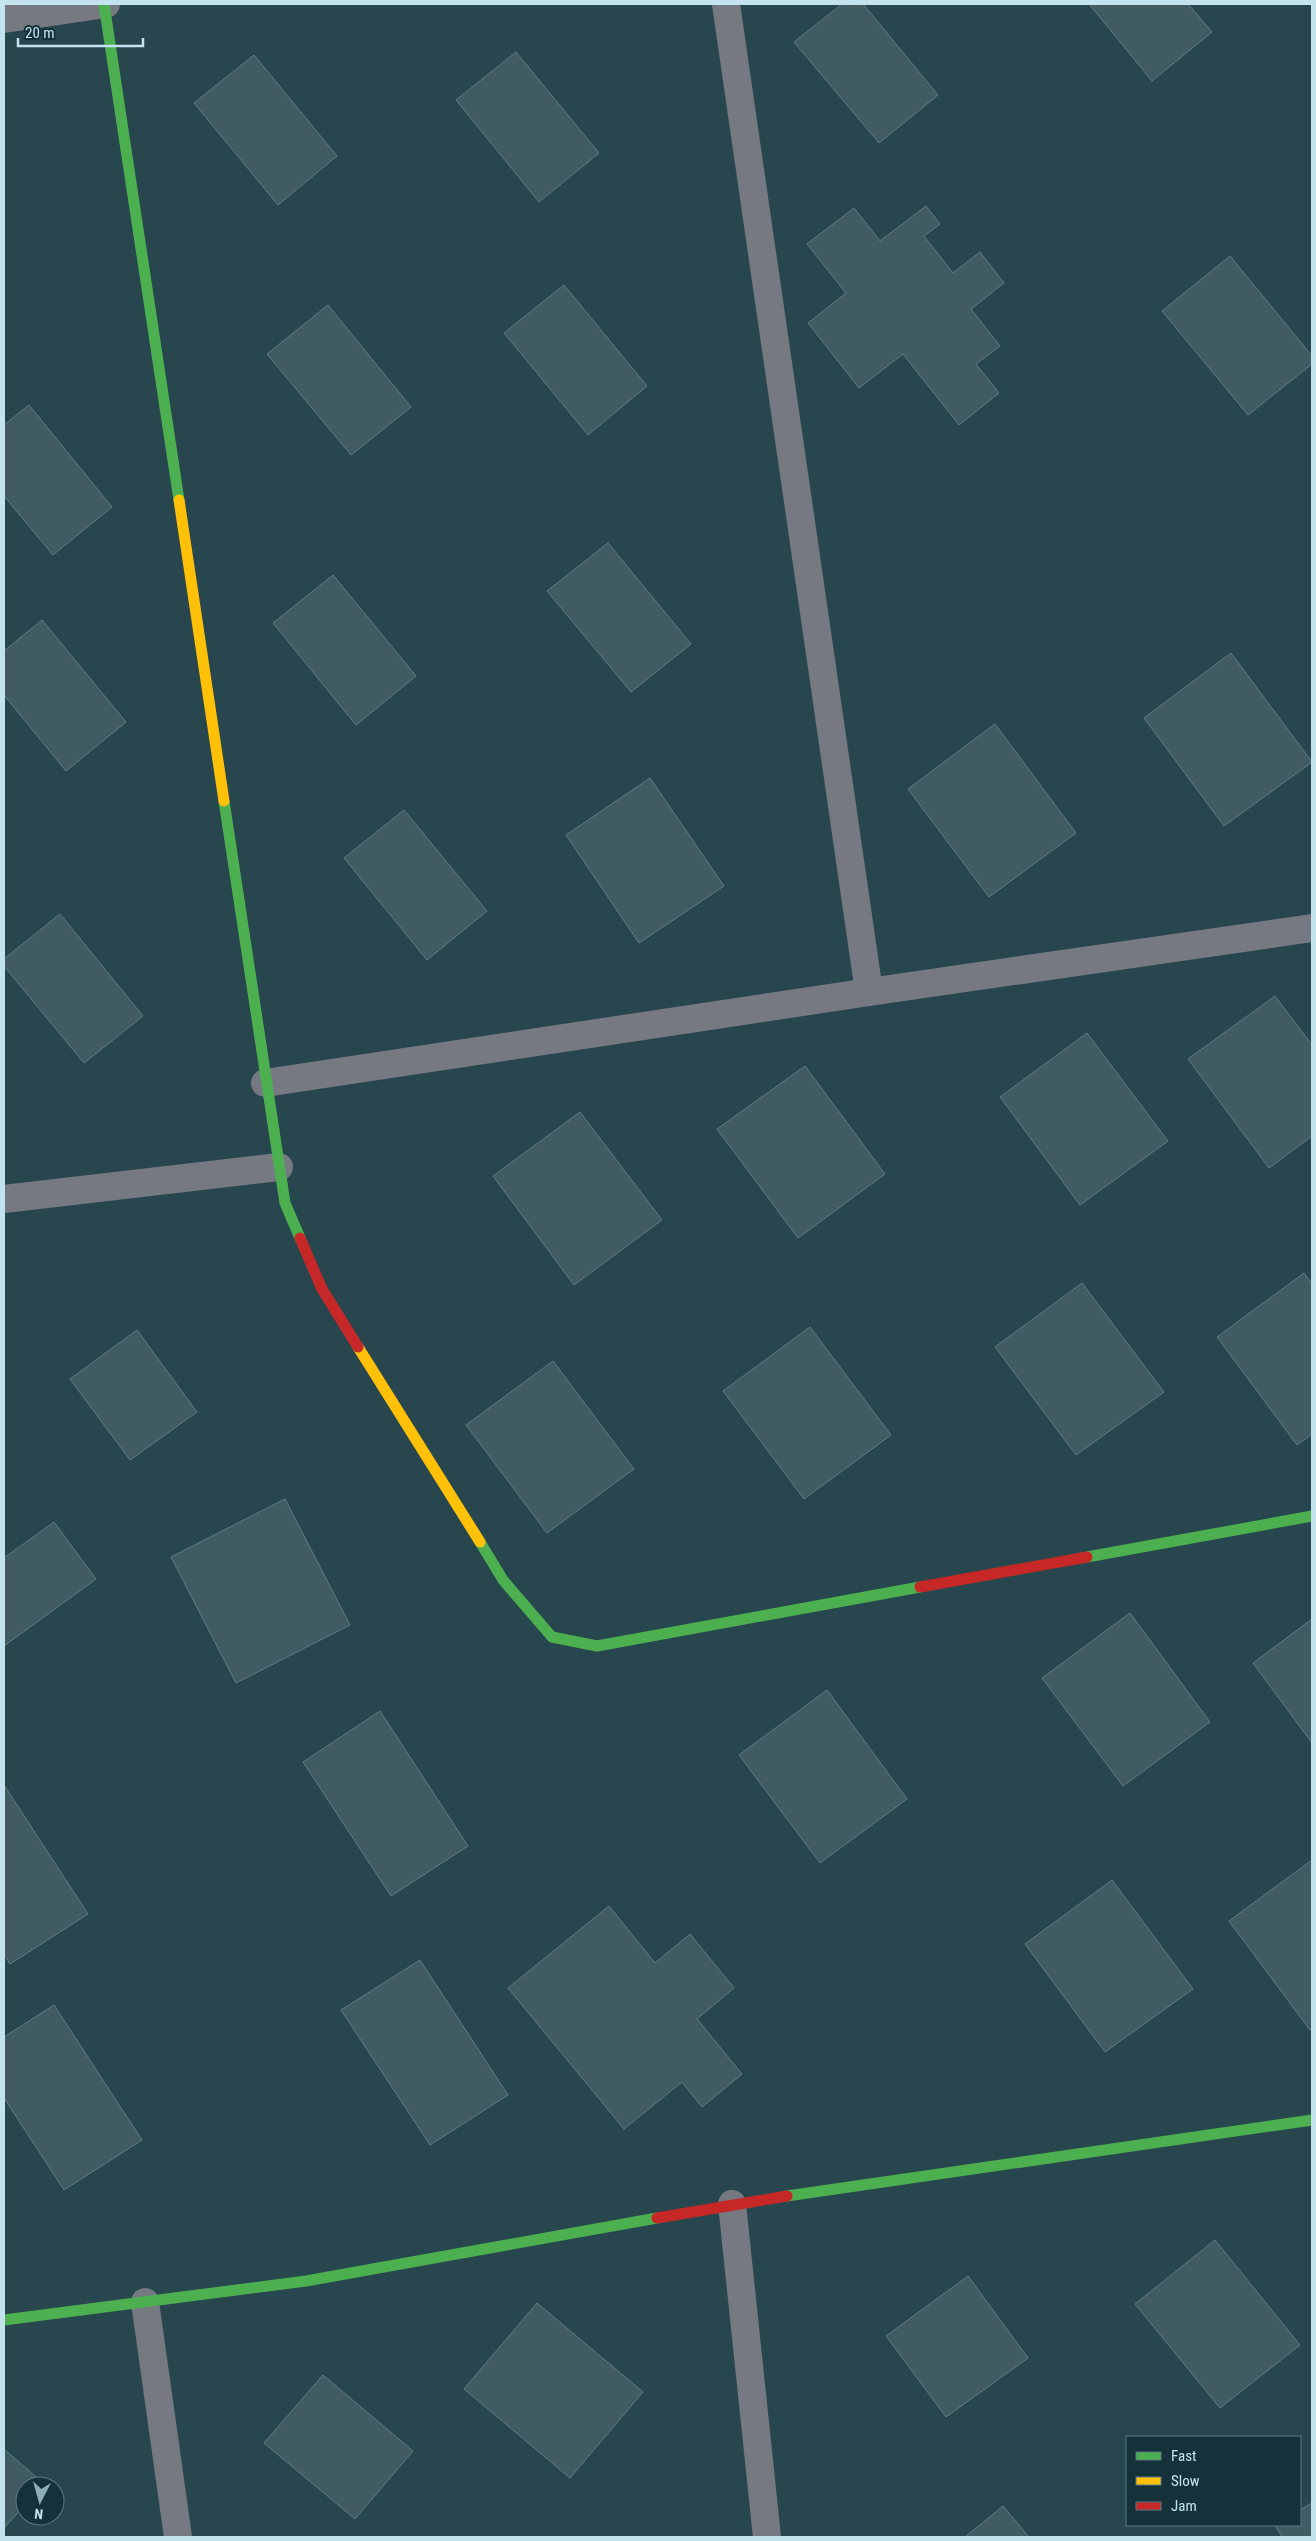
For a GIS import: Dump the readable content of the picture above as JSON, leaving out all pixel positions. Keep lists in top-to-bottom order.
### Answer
{
  "legend": ["Fast", "Slow", "Jam"],
  "scale_bar": "20 m",
  "north": "bottom"
}
